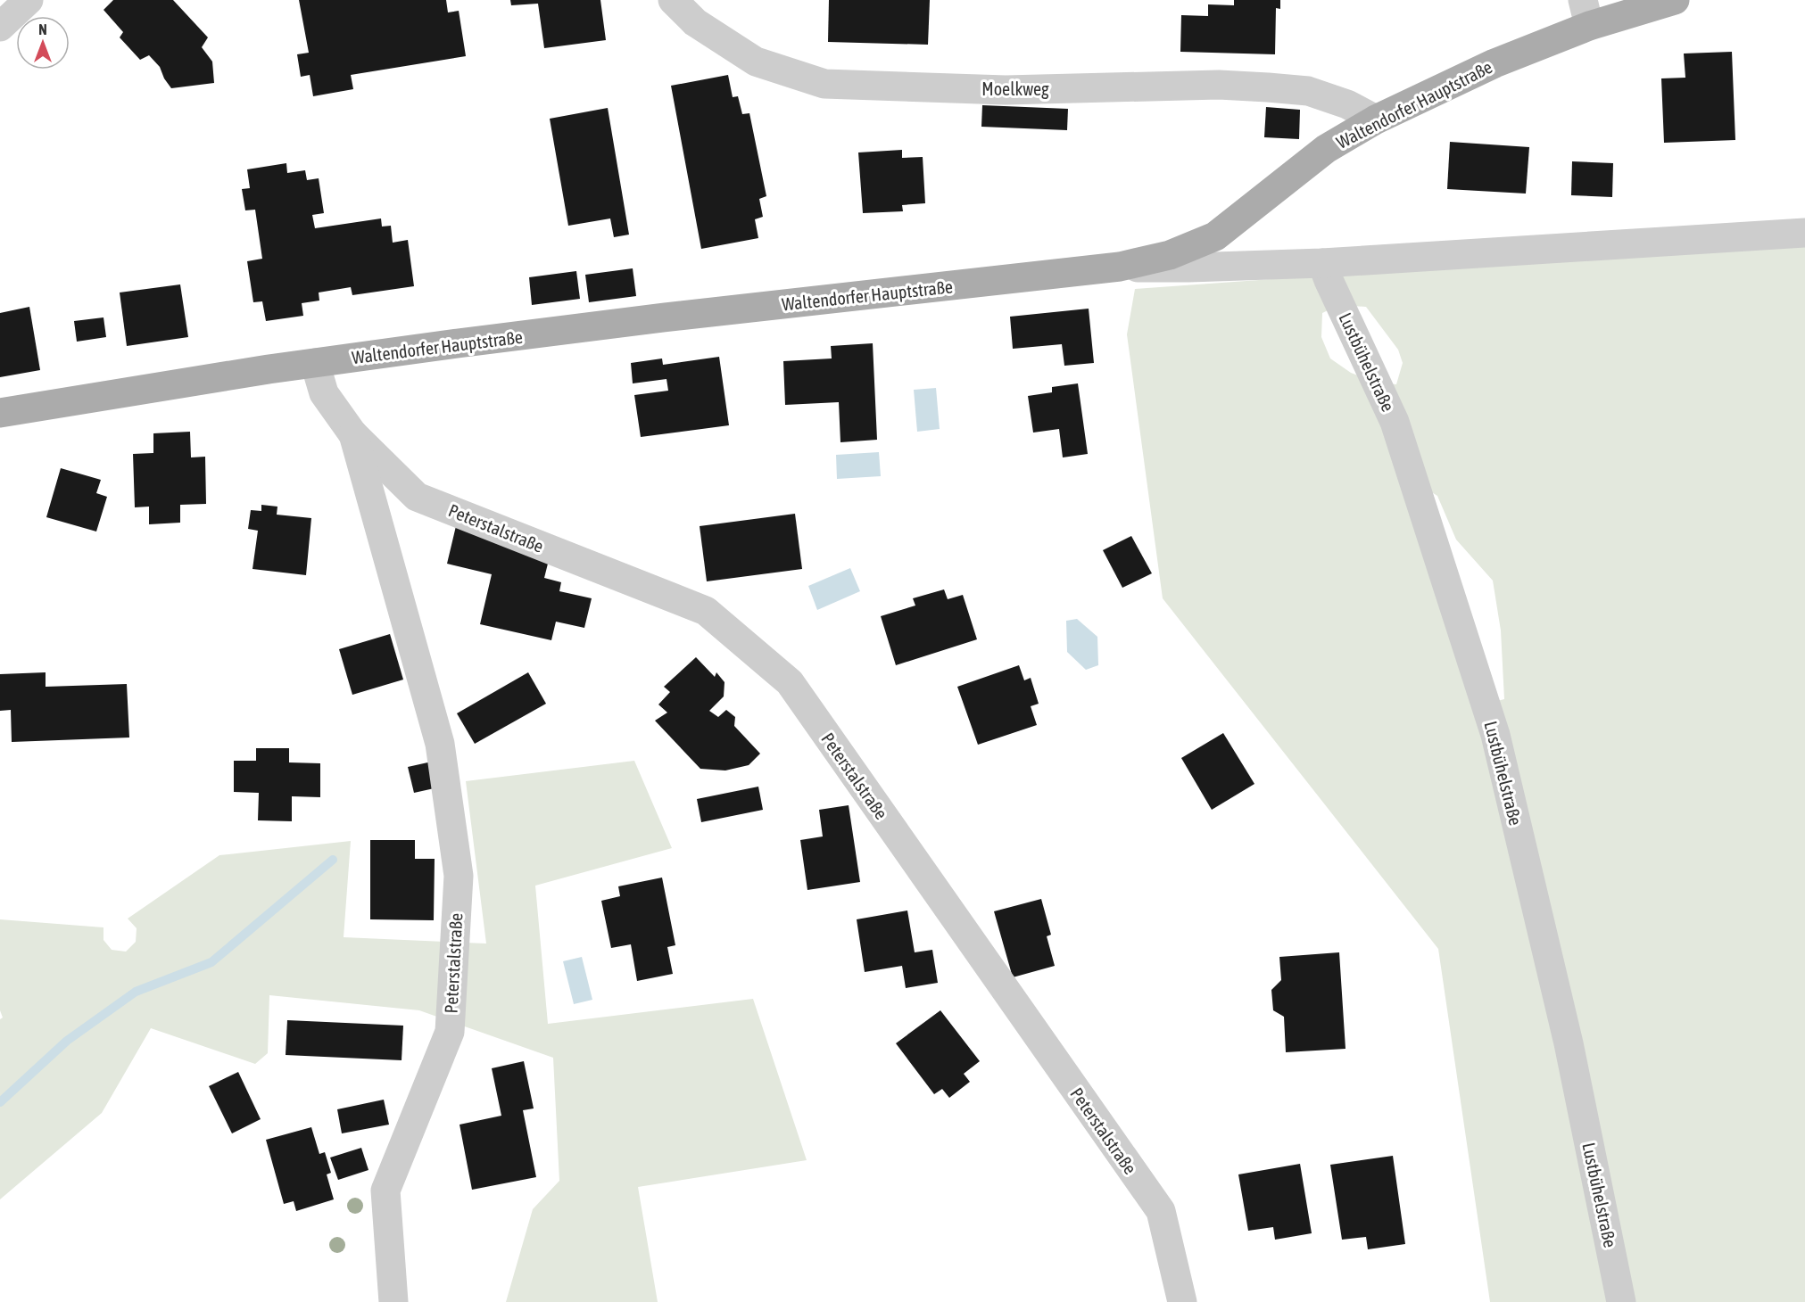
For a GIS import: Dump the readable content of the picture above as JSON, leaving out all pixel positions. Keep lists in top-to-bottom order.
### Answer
{
  "streets": {
    "main road": ["Waltendorfer Hauptstraße"],
    "street": ["Moelkweg", "Lustbühelstraße", "Peterstalstraße"]
  },
  "crossings": [
    ["Moelkweg", "Waltendorfer Hauptstraße"],
    ["Waltendorfer Hauptstraße", "Peterstalstraße"]
  ],
  "north": "top"
}
